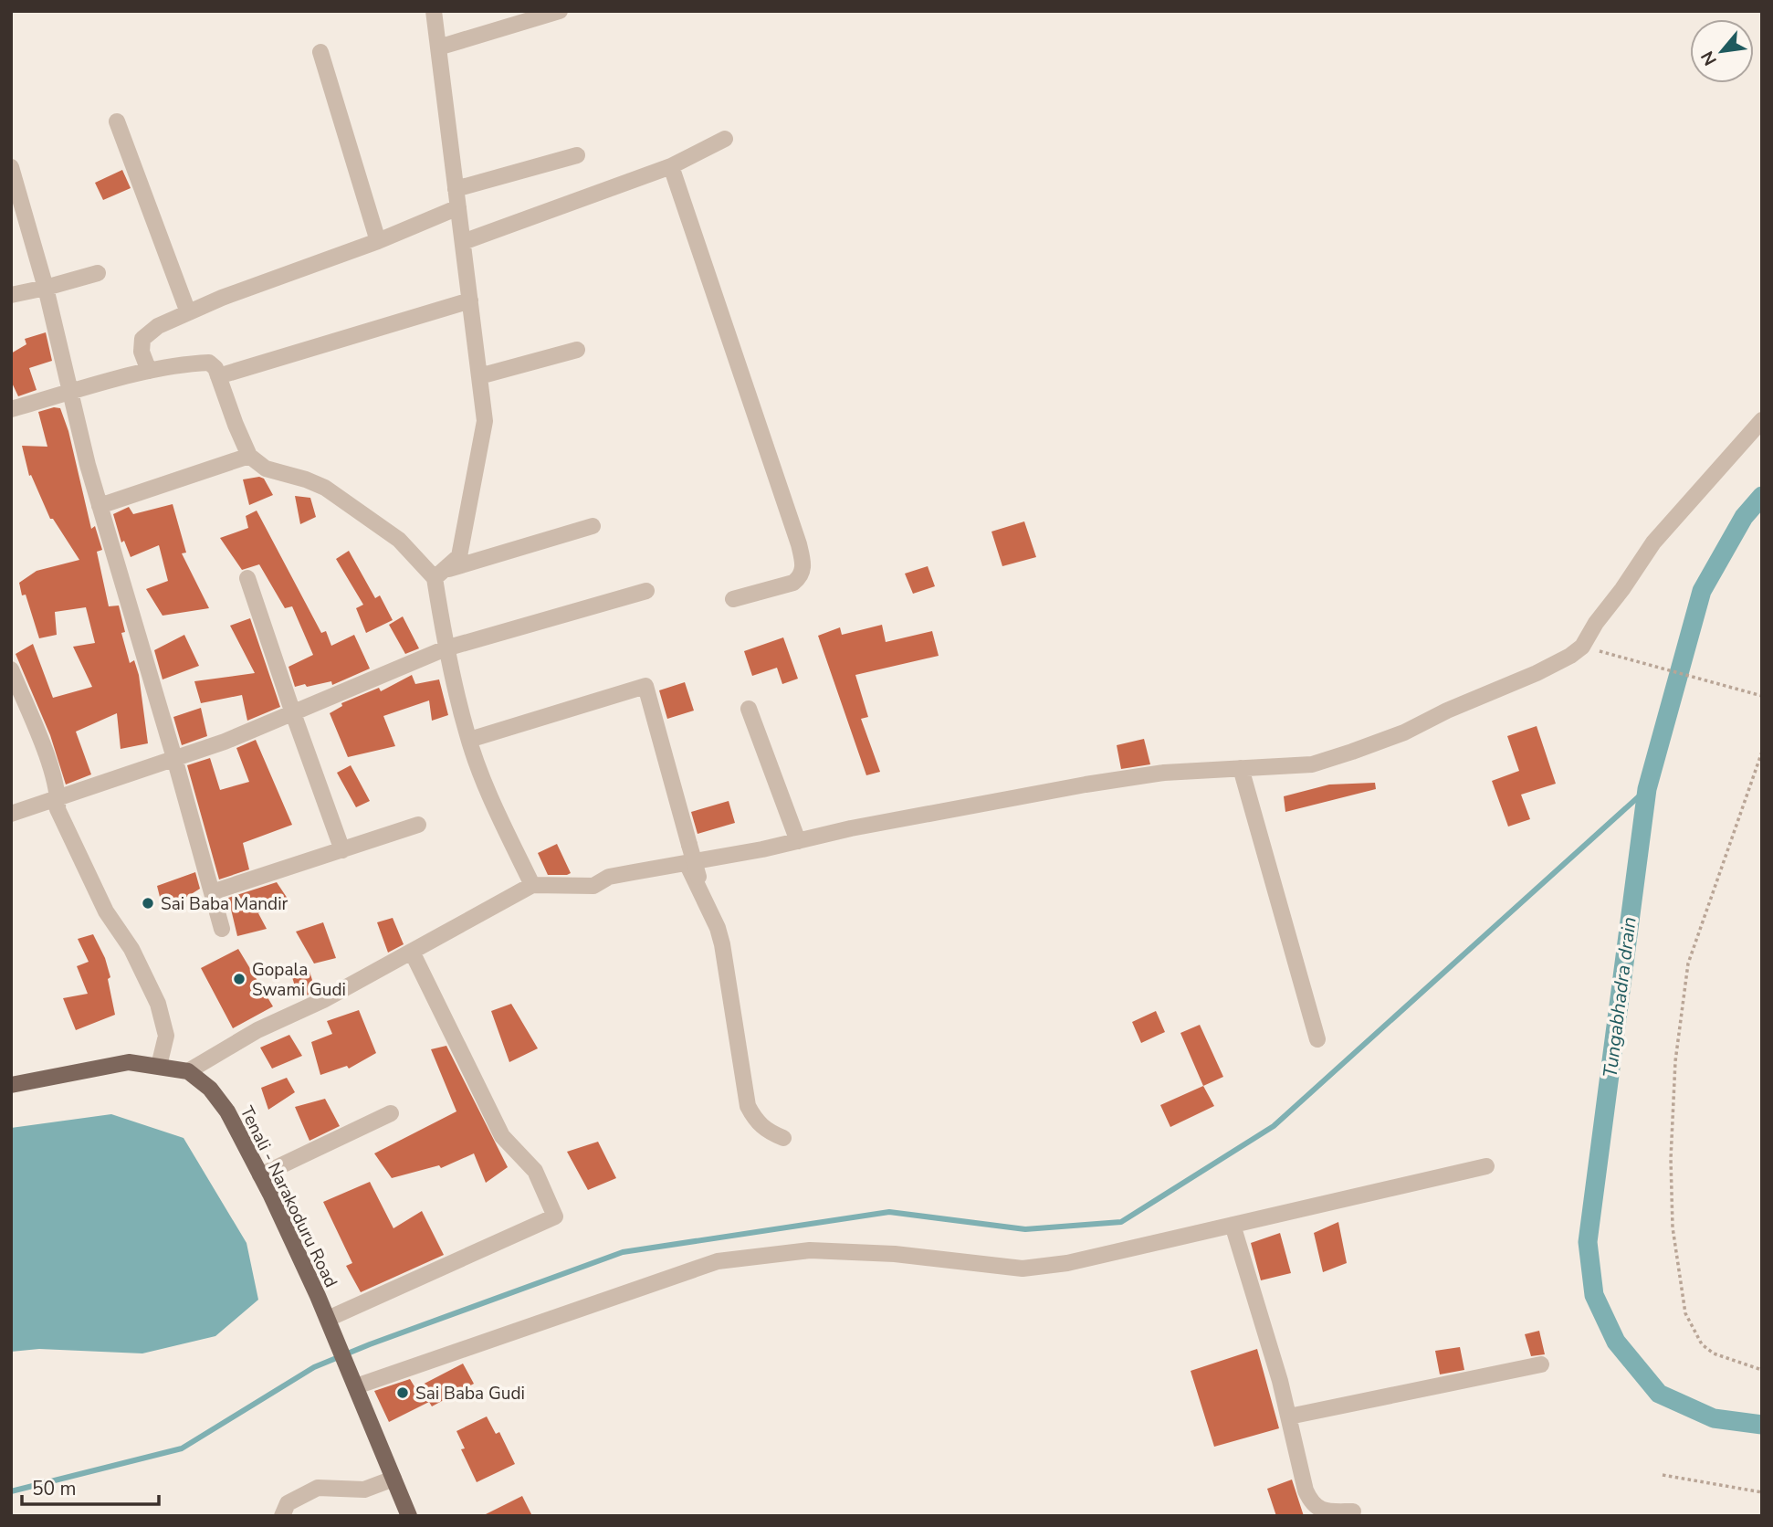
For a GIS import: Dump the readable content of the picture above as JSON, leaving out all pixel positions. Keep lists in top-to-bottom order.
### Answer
{
  "streets": {
    "main road": ["Tenali - Narakoduru Road"]
  },
  "water": ["Tungabhadra drain"],
  "places": ["Sai Baba Mandir", "Gopala Swami Gudi", "Sai Baba Gudi"],
  "scale_bar": "50 m",
  "north": "bottom left"
}
